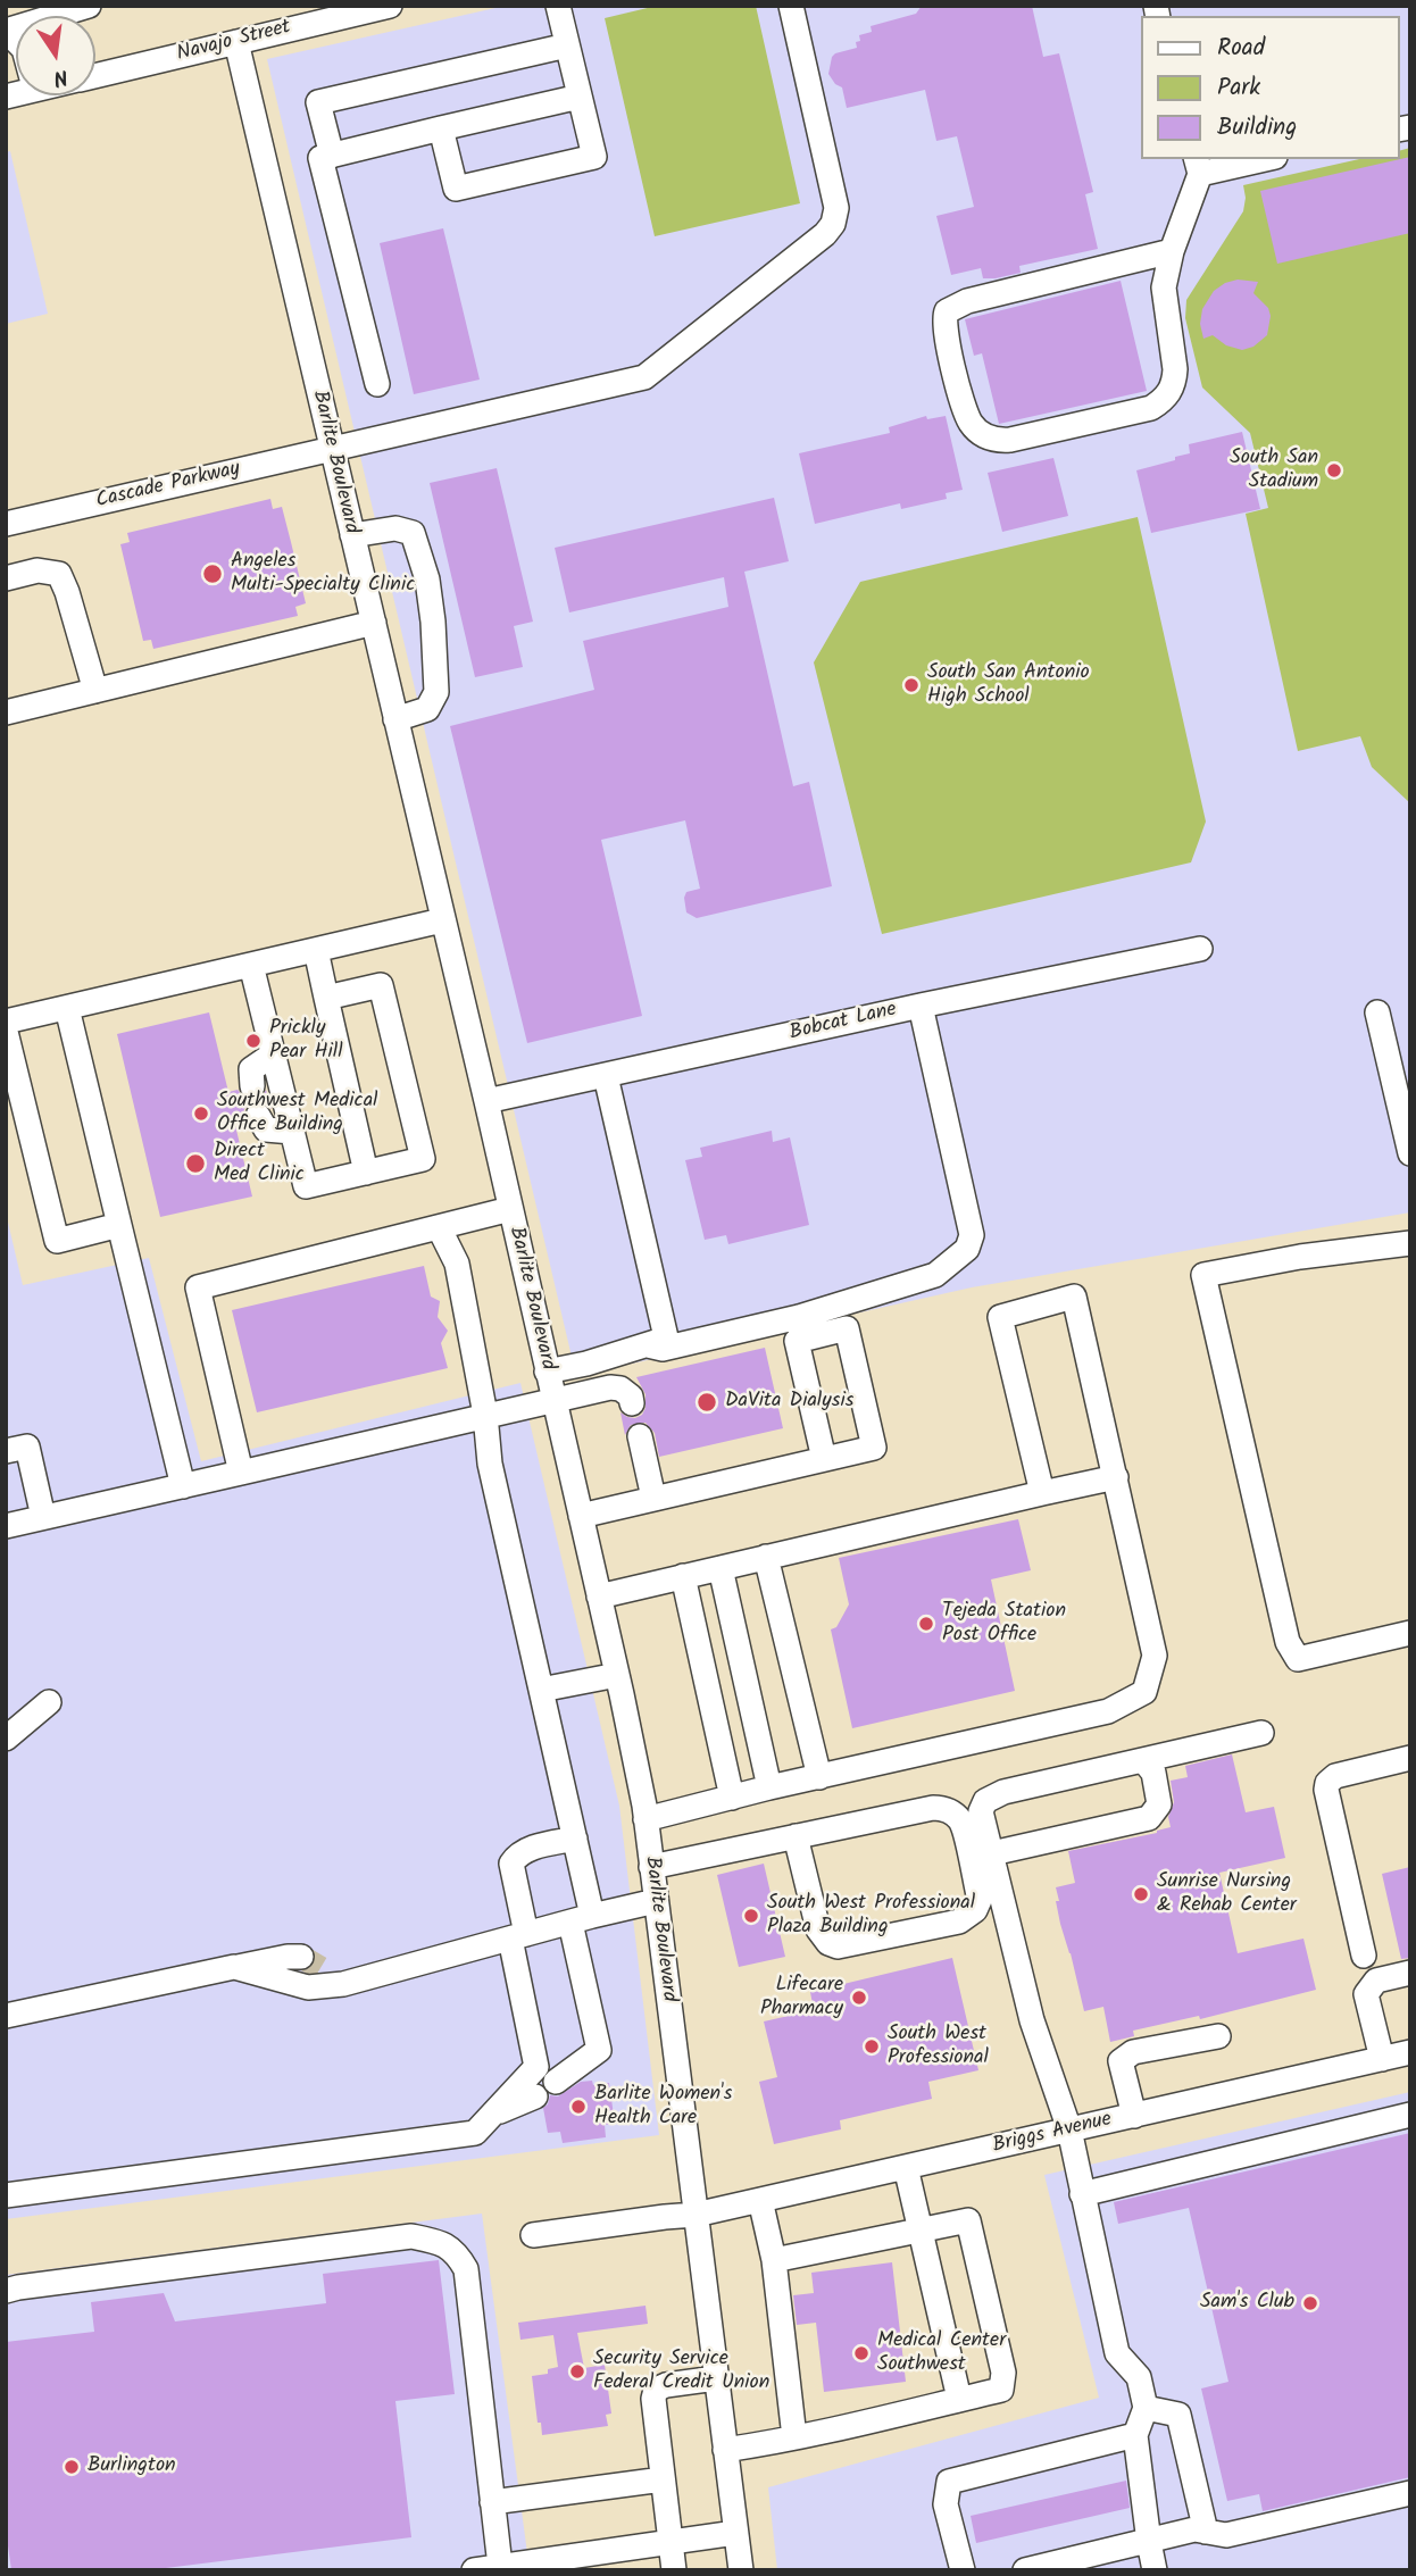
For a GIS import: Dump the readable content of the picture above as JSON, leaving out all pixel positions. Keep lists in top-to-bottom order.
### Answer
{
  "streets": {
    "street": [
      "Navajo Street",
      "Barlite Boulevard",
      "Cascade Parkway",
      "Bobcat Lane",
      "Briggs Avenue"
    ]
  },
  "crossings": [
    ["Navajo Street", "Barlite Boulevard"],
    ["Barlite Boulevard", "Cascade Parkway"],
    ["Barlite Boulevard", "Bobcat Lane"],
    ["Barlite Boulevard", "Briggs Avenue"]
  ],
  "places": [
    "South San Stadium",
    "Angeles Multi-Specialty Clinic",
    "South San Antonio High School",
    "Prickly Pear Hill",
    "Southwest Medical Office Building",
    "Direct Med Clinic",
    "DaVita Dialysis",
    "Tejeda Station Post Office",
    "Sunrise Nursing & Rehab Center",
    "South West Professional Plaza Building",
    "Lifecare Pharmacy",
    "South West Professional",
    "Barlite Women's Health Care",
    "Sam's Club",
    "Medical Center Southwest",
    "Security Service Federal Credit Union",
    "Burlington"
  ],
  "legend": ["Road", "Park", "Building"],
  "north": "bottom"
}
